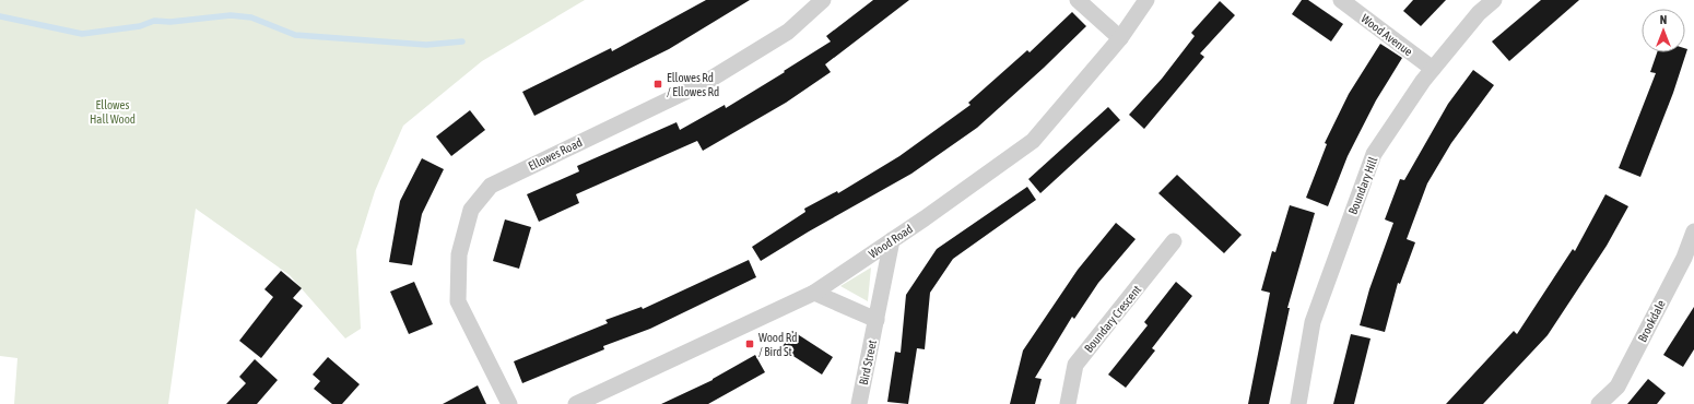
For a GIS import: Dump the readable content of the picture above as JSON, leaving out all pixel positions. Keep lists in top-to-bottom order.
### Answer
{
  "streets": {
    "street": [
      "Wood Avenue",
      "Ellowes Road",
      "Boundary Hill",
      "Wood Road",
      "Boundary Crescent",
      "Brookdale",
      "Bird Street"
    ]
  },
  "crossings": [
    ["Wood Avenue", "Boundary Hill"],
    ["Wood Road", "Bird Street"]
  ],
  "parks": ["Ellowes Hall Wood"],
  "places": {
    "transit": ["Ellowes Rd / Ellowes Rd", "Wood Rd / Bird St"]
  },
  "north": "top"
}
